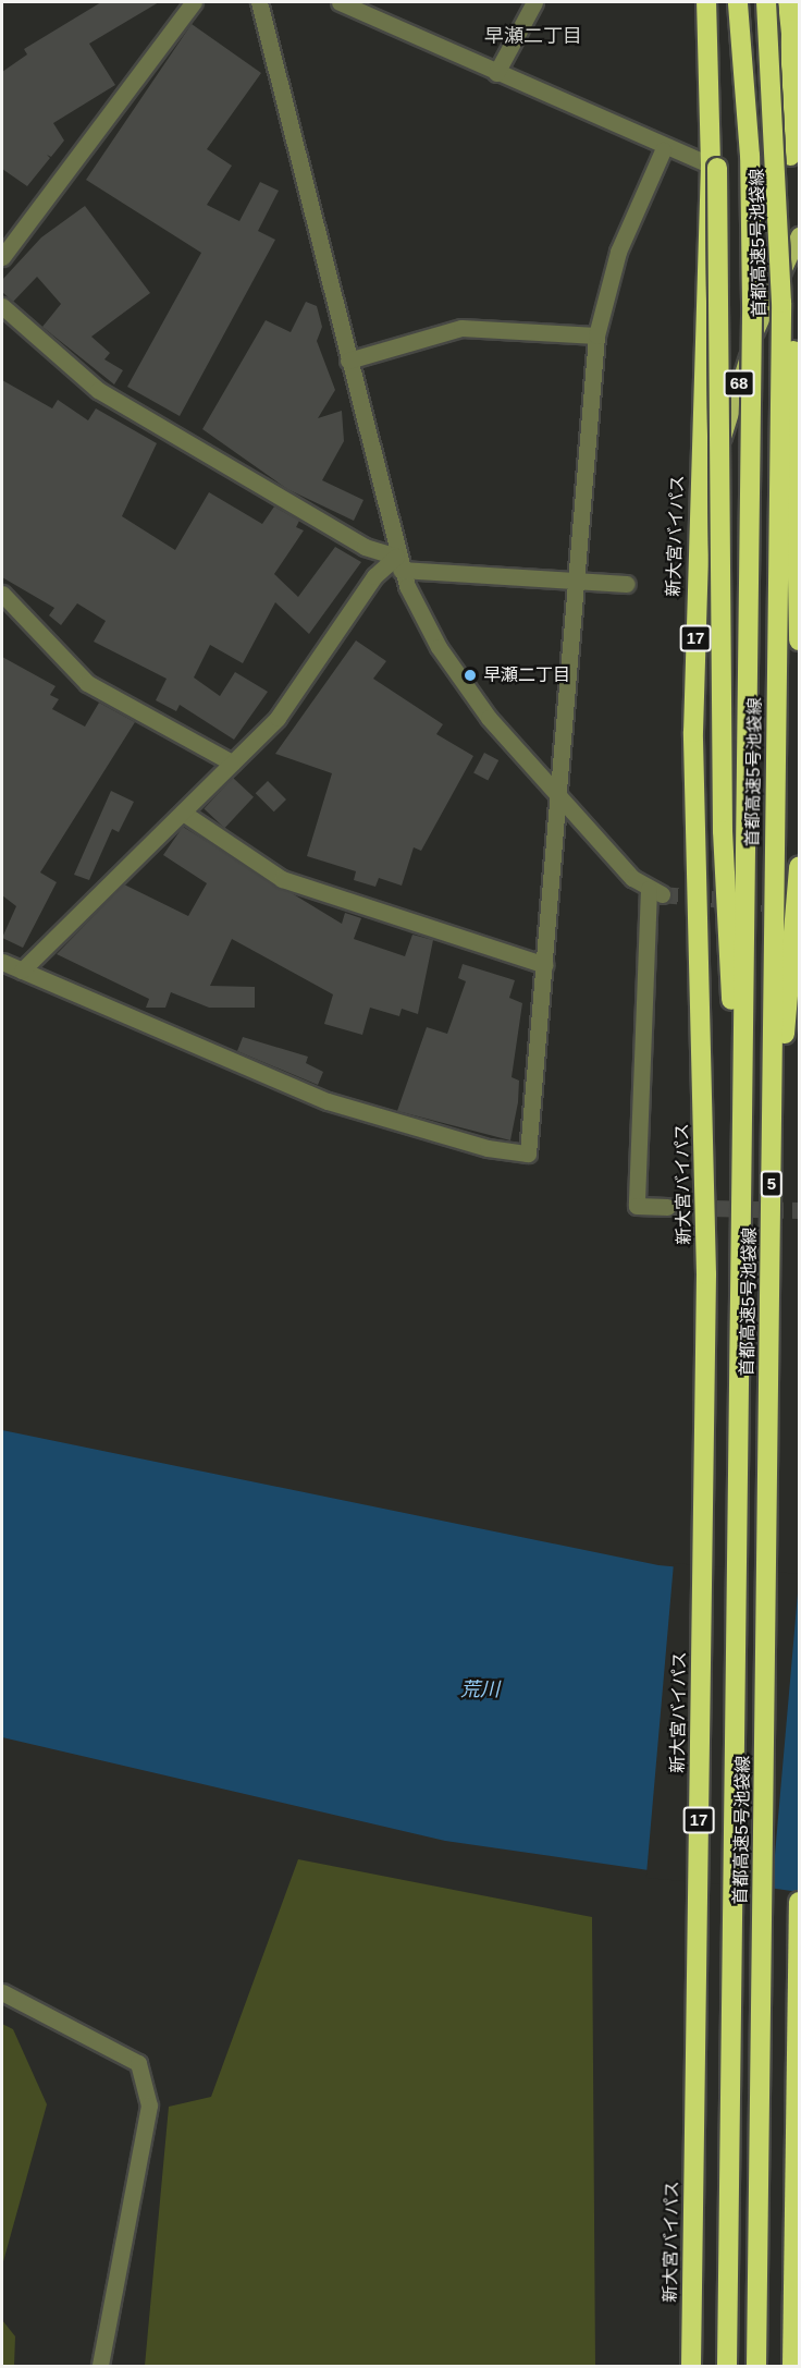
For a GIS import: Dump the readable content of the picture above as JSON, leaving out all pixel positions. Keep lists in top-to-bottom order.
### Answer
{
  "streets": {
    "highway": [
      "首都高速5号池袋線",
      "新大宮バイパス",
      "17",
      "5"
    ],
    "main road": ["68"]
  },
  "crossings": [
    ["68", "新大宮バイパス"]
  ],
  "districts": ["早瀬二丁目"],
  "water": ["荒川"],
  "places": ["早瀬二丁目"]
}
